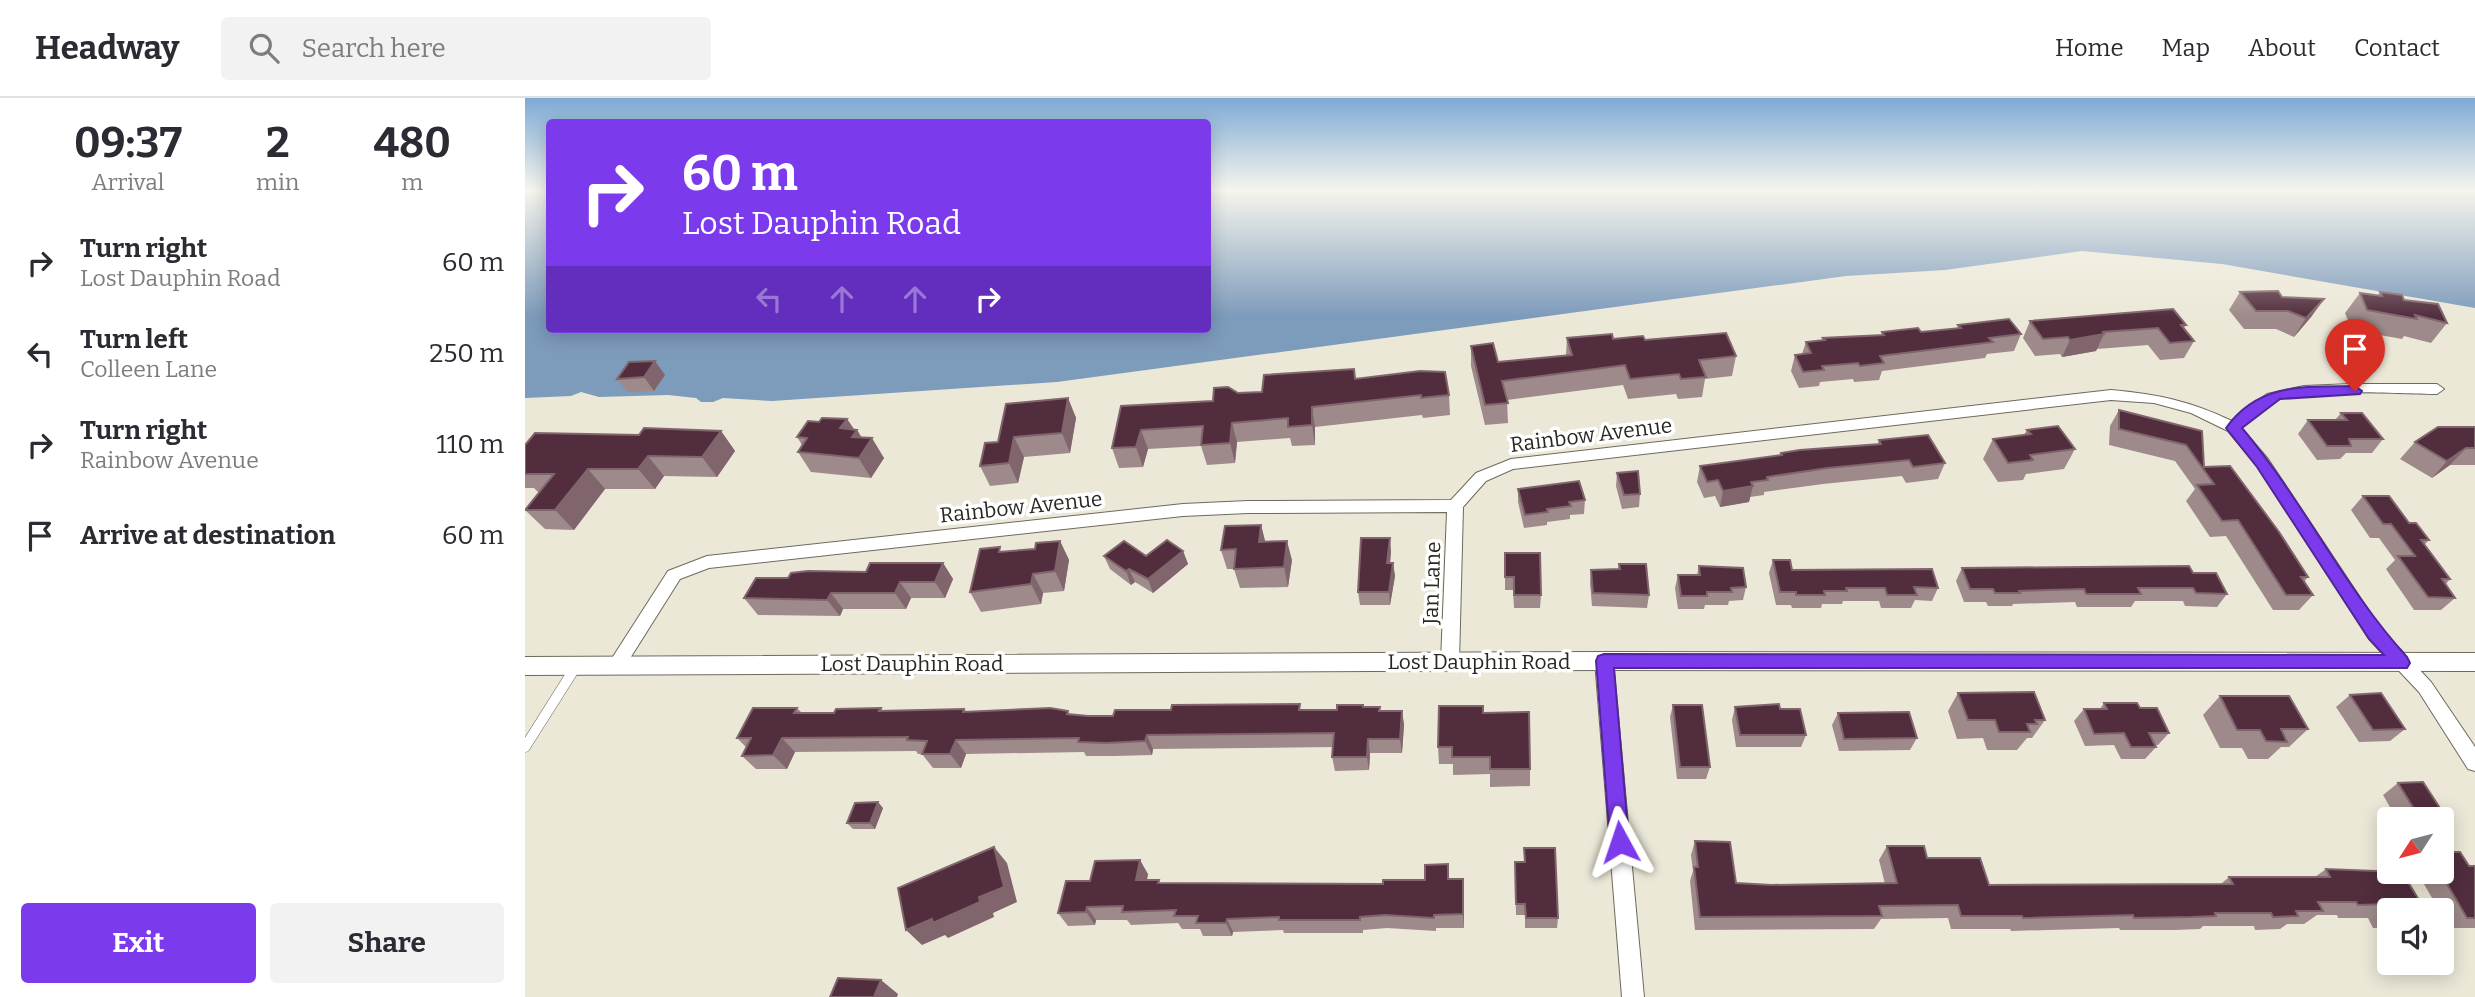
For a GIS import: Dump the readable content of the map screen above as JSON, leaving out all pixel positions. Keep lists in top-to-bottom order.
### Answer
{
  "streets": {
    "street": ["Rainbow Avenue", "Jan Lane", "Lost Dauphin Road"]
  },
  "crossings": [
    ["Rainbow Avenue", "Jan Lane"],
    ["Rainbow Avenue", "Lost Dauphin Road"],
    ["Jan Lane", "Lost Dauphin Road"]
  ],
  "north": "bottom left",
  "page": {
    "header": "Headway",
    "search": "Search here",
    "nav": [
      "Home",
      "Map",
      "About",
      "Contact"
    ],
    "eta": [
      "09:37",
      "Arrival",
      "2",
      "min",
      "480",
      "m"
    ],
    "turn": ["60 m", "Lost Dauphin Road"],
    "list": [
      {
        "name": "Turn right",
        "note": "Lost Dauphin Road",
        "value": "60 m"
      },
      {
        "name": "Turn left",
        "note": "Colleen Lane",
        "value": "250 m"
      },
      {
        "name": "Turn right",
        "note": "Rainbow Avenue",
        "value": "110 m"
      },
      {
        "name": "Arrive at destination",
        "value": "60 m"
      }
    ],
    "buttons": ["Exit", "Share"]
  }
}
